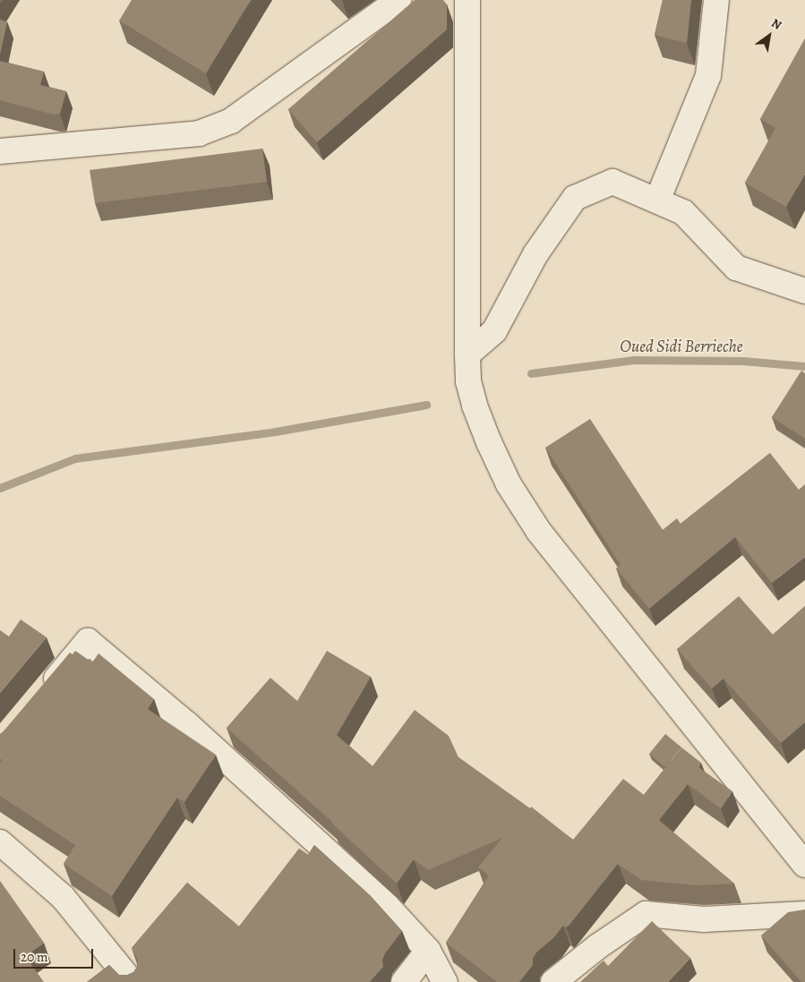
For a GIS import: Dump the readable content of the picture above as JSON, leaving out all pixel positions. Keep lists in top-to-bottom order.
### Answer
{
  "water": ["Oued Sidi Berrieche"],
  "scale_bar": "20 m",
  "north": "top right"
}
